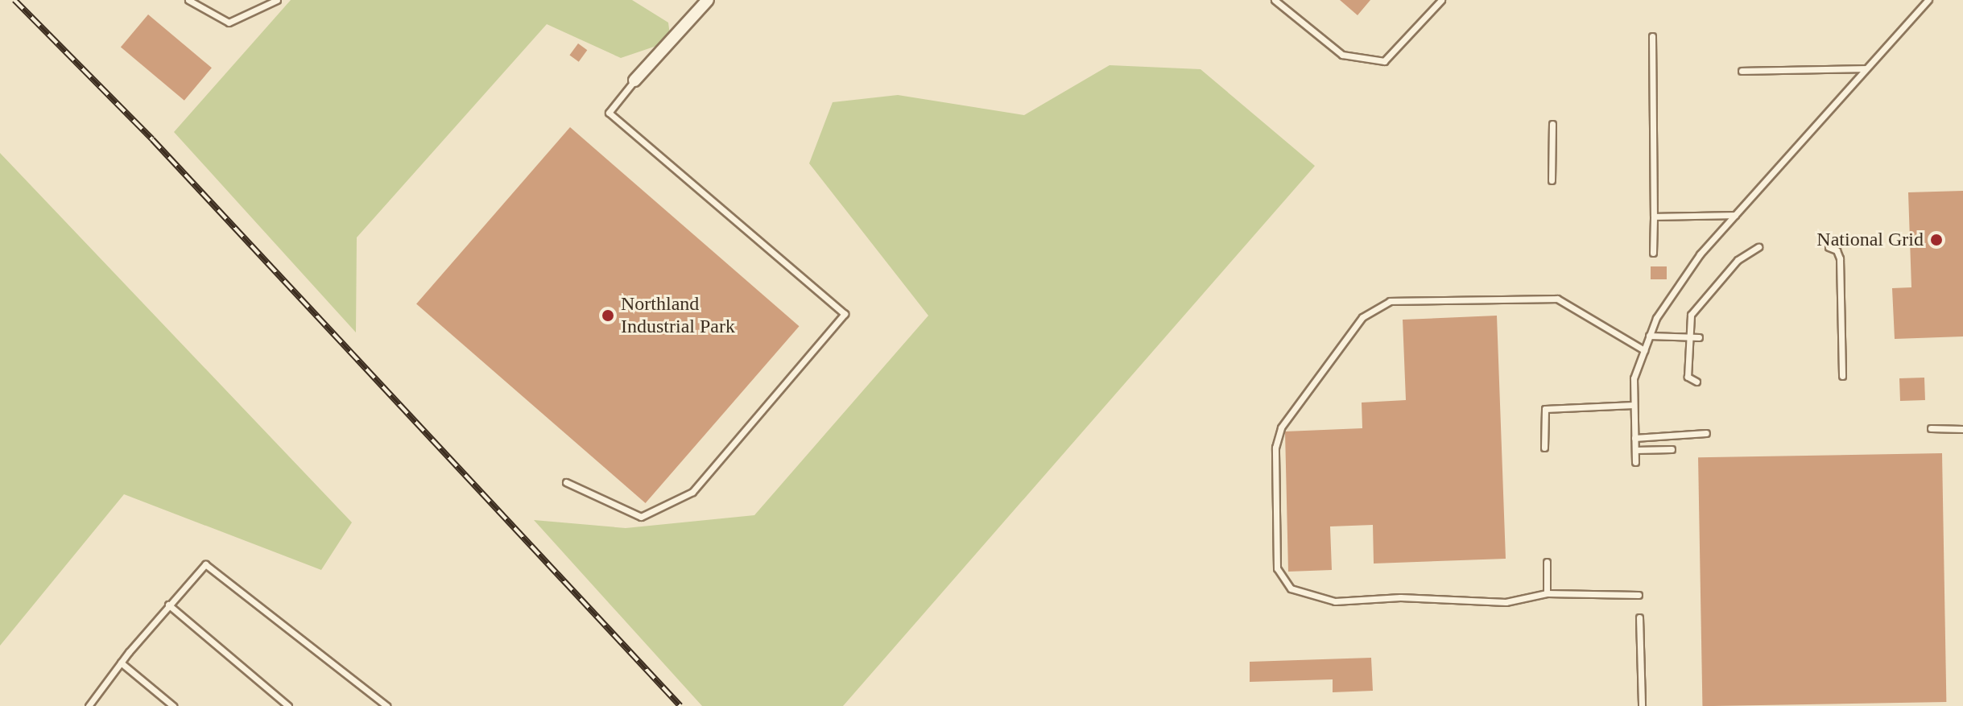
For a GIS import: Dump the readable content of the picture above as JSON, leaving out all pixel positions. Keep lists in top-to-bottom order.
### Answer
{
  "places": ["National Grid", "Northland Industrial Park"]
}
